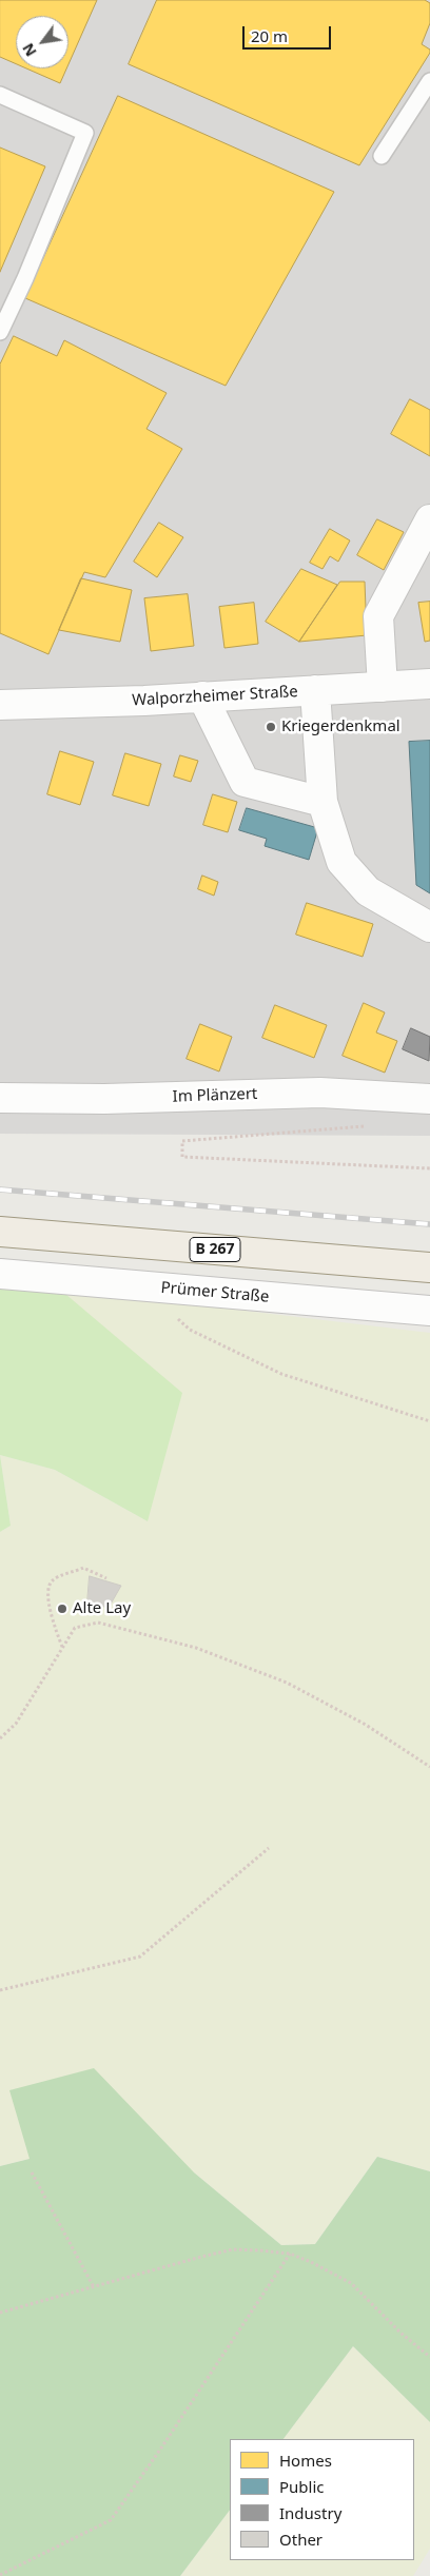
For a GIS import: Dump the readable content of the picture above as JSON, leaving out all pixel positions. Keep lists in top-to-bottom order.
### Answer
{
  "streets": {
    "main road": ["B 267"],
    "street": ["Walporzheimer Straße", "Im Plänzert", "Prümer Straße"]
  },
  "places": ["Kriegerdenkmal", "Alte Lay"],
  "legend": [
    "Homes",
    "Public",
    "Industry",
    "Other"
  ],
  "scale_bar": "20 m",
  "north": "bottom left"
}
